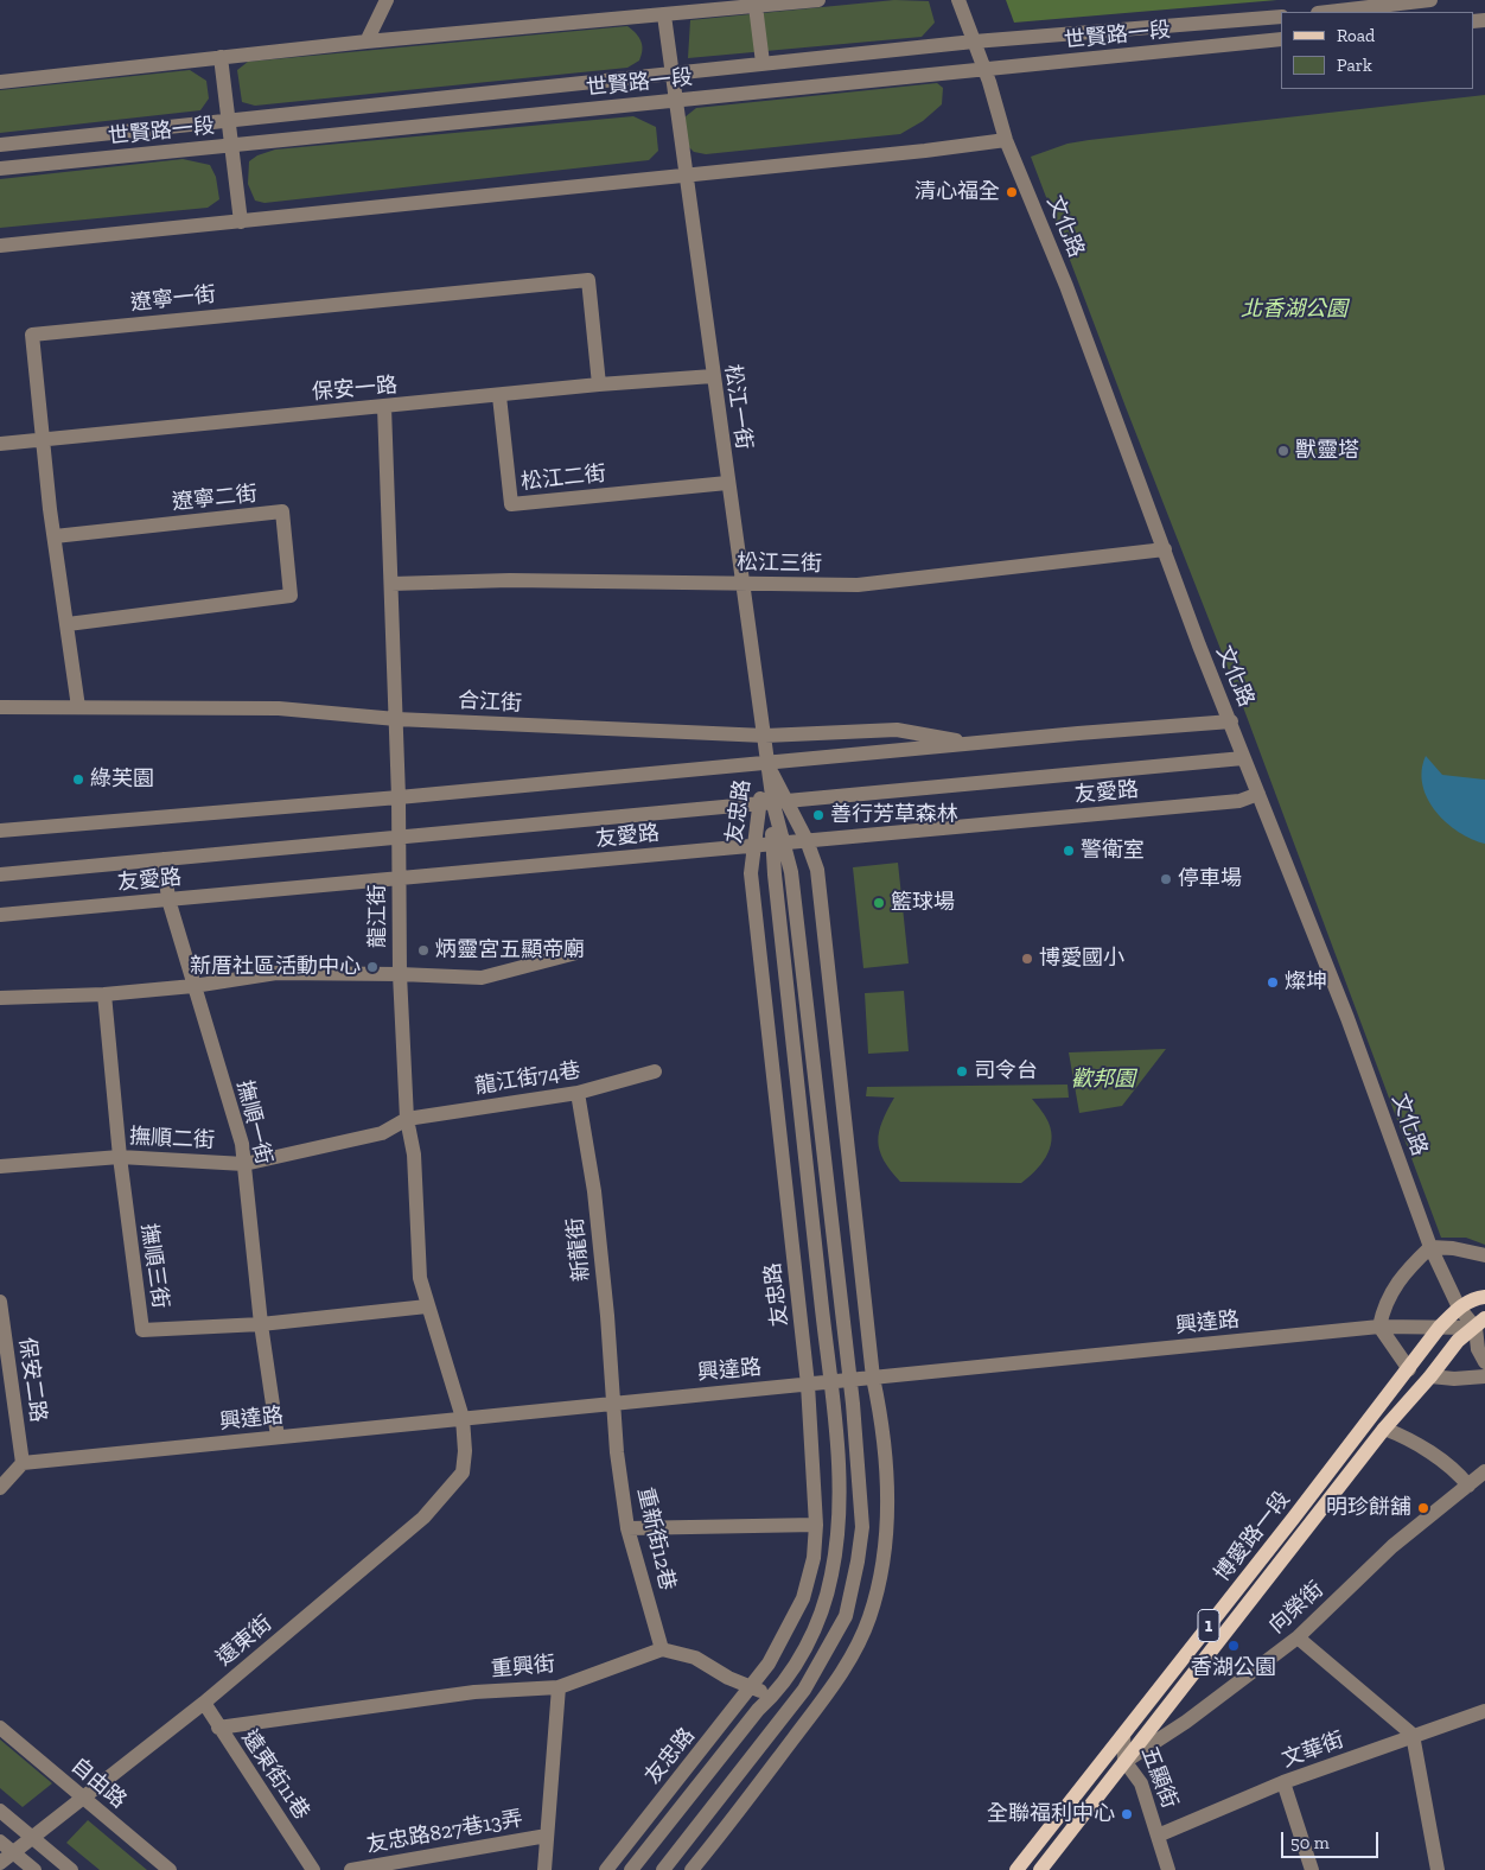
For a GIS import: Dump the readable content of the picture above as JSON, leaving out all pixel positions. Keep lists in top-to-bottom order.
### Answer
{
  "streets": {
    "main road": ["博愛路一段", "1"],
    "street": [
      "世賢路一段",
      "文化路",
      "遼寧一街",
      "保安一路",
      "松江一街",
      "松江二街",
      "遼寧二街",
      "松江三街",
      "合江街",
      "友愛路",
      "友忠路",
      "龍江街",
      "龍江街74巷",
      "撫順一街",
      "撫順二街",
      "新龍街",
      "撫順三街",
      "興達路",
      "保安二路",
      "重新街12巷",
      "向榮街",
      "遠東街",
      "重興街",
      "文華街",
      "遠東街11巷",
      "五顯街",
      "自由路",
      "友忠路827巷13弄"
    ]
  },
  "crossings": [
    ["世賢路一段", "文化路"],
    ["世賢路一段", "松江一街"],
    ["文化路", "松江三街"],
    ["文化路", "友愛路"],
    ["文化路", "興達路"],
    ["文化路", "博愛路一段"],
    ["遼寧一街", "保安一路"],
    ["遼寧一街", "遼寧二街"],
    ["遼寧一街", "合江街"],
    ["保安一路", "松江一街"],
    ["保安一路", "松江二街"],
    ["保安一路", "龍江街"],
    ["松江一街", "松江二街"],
    ["松江一街", "松江三街"],
    ["松江一街", "合江街"],
    ["松江一街", "友愛路"],
    ["松江一街", "友忠路"],
    ["松江三街", "龍江街"],
    ["合江街", "龍江街"],
    ["友愛路", "友忠路"],
    ["友愛路", "龍江街"],
    ["友愛路", "撫順一街"],
    ["友忠路", "興達路"],
    ["龍江街", "龍江街74巷"],
    ["龍江街", "撫順二街"],
    ["龍江街", "撫順三街"],
    ["龍江街", "興達路"],
    ["龍江街", "遠東街"],
    ["龍江街74巷", "撫順二街"],
    ["龍江街74巷", "新龍街"],
    ["撫順一街", "撫順二街"],
    ["撫順一街", "撫順三街"],
    ["撫順一街", "興達路"],
    ["撫順二街", "撫順三街"],
    ["新龍街", "興達路"],
    ["新龍街", "重新街12巷"],
    ["興達路", "保安二路"],
    ["興達路", "博愛路一段"],
    ["興達路", "重新街12巷"],
    ["興達路", "遠東街"],
    ["博愛路一段", "向榮街"],
    ["博愛路一段", "五顯街"],
    ["重新街12巷", "重興街"],
    ["向榮街", "五顯街"],
    ["遠東街", "遠東街11巷"],
    ["遠東街", "自由路"],
    ["重興街", "遠東街11巷"],
    ["文華街", "五顯街"]
  ],
  "parks": ["北香湖公園", "歡邦園"],
  "places": [
    "清心福全",
    "獸靈塔",
    "綠芙園",
    "善行芳草森林",
    "警衛室",
    "停車場",
    "籃球場",
    "炳靈宮五顯帝廟",
    "博愛國小",
    "新厝社區活動中心",
    "燦坤",
    "司令台",
    "明珍餅舖",
    "香湖公園",
    "全聯福利中心"
  ],
  "legend": ["Road", "Park"],
  "scale_bar": "50 m"
}
